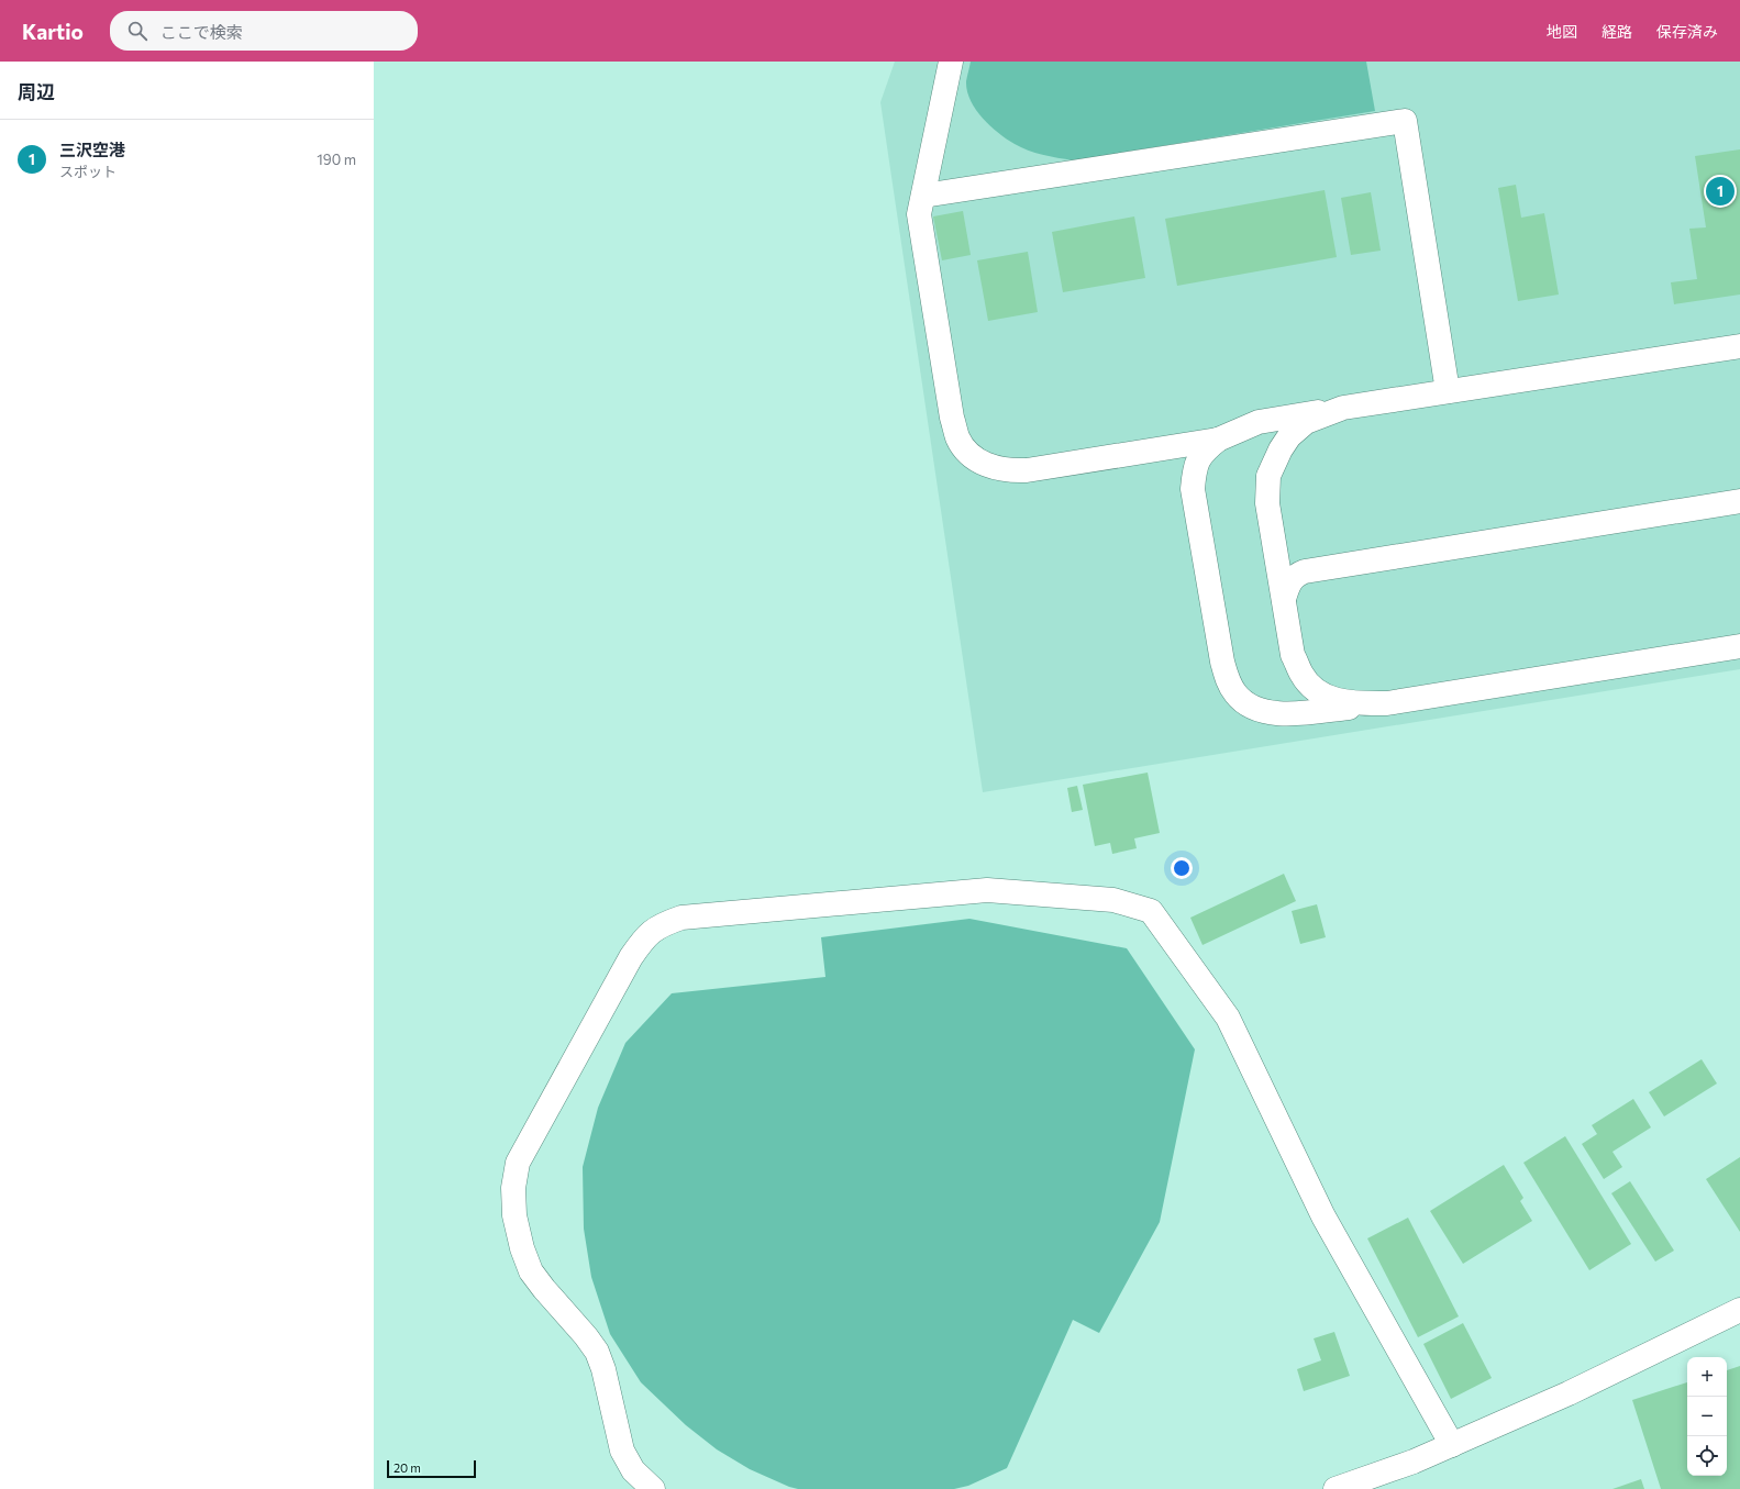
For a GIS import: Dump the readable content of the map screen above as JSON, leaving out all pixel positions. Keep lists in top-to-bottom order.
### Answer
{
  "scale_bar": "20 m",
  "page": {
    "header": "Kartio",
    "search": "ここで検索",
    "nav": ["地図", "経路", "保存済み"],
    "heading": "周辺",
    "list": [
      {
        "mark": "1",
        "name": "三沢空港",
        "note": "スポット",
        "value": "190 m"
      }
    ],
    "pins": "1",
    "map_buttons": ["+", "−"],
    "scale": "20 m"
  }
}
